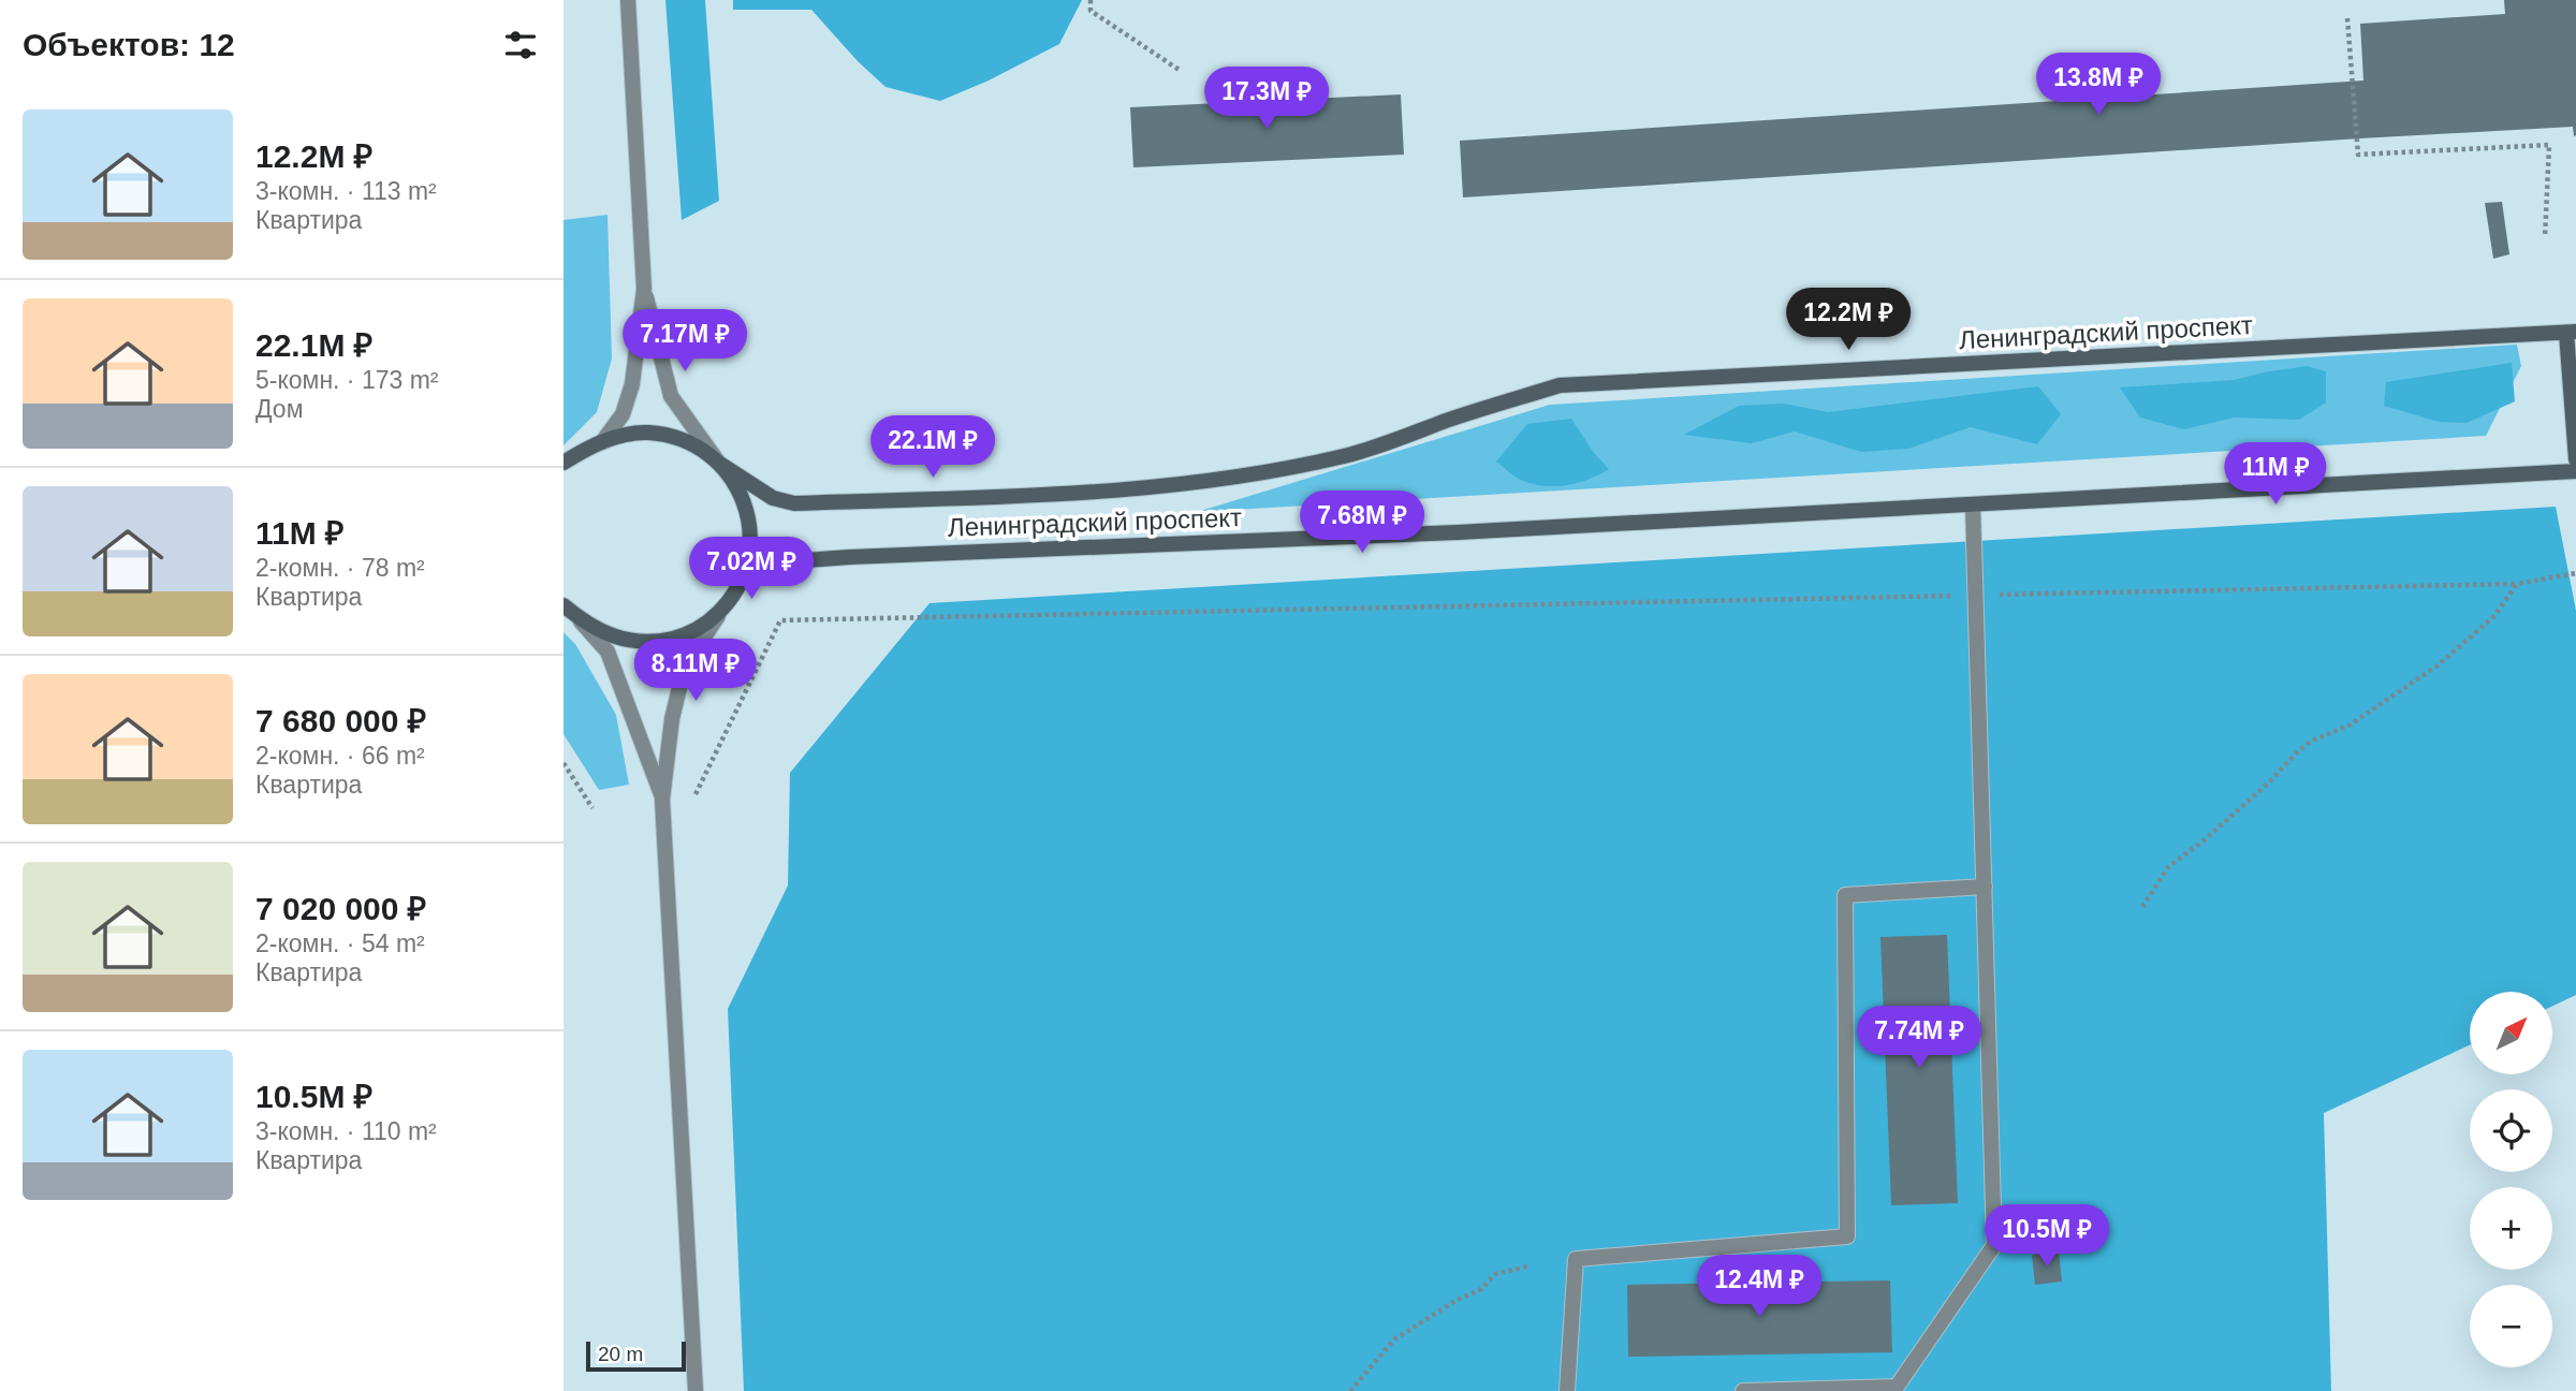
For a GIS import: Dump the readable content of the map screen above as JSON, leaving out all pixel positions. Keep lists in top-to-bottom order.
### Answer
{
  "streets": {
    "main road": ["Ленинградский проспект"]
  },
  "scale_bar": "20 m",
  "north": "top right",
  "page": {
    "heading": "Объектов: 12",
    "price": [
      "13.8M ₽",
      "17.3M ₽",
      "12.2M ₽",
      "7.17M ₽",
      "22.1M ₽",
      "11M ₽",
      "7.68M ₽",
      "7.02M ₽",
      "8.11M ₽",
      "7.74M ₽",
      "10.5M ₽",
      "12.4M ₽"
    ],
    "list": [
      {
        "name": "12.2M ₽",
        "note": "3-комн. · 113 m² · Квартира"
      },
      {
        "name": "22.1M ₽",
        "note": "5-комн. · 173 m² · Дом"
      },
      {
        "name": "11M ₽",
        "note": "2-комн. · 78 m² · Квартира"
      },
      {
        "name": "7 680 000 ₽",
        "note": "2-комн. · 66 m² · Квартира"
      },
      {
        "name": "7 020 000 ₽",
        "note": "2-комн. · 54 m² · Квартира"
      },
      {
        "name": "10.5M ₽",
        "note": "3-комн. · 110 m² · Квартира"
      }
    ],
    "map_buttons": ["+", "−"],
    "scale": "20 m"
  }
}
